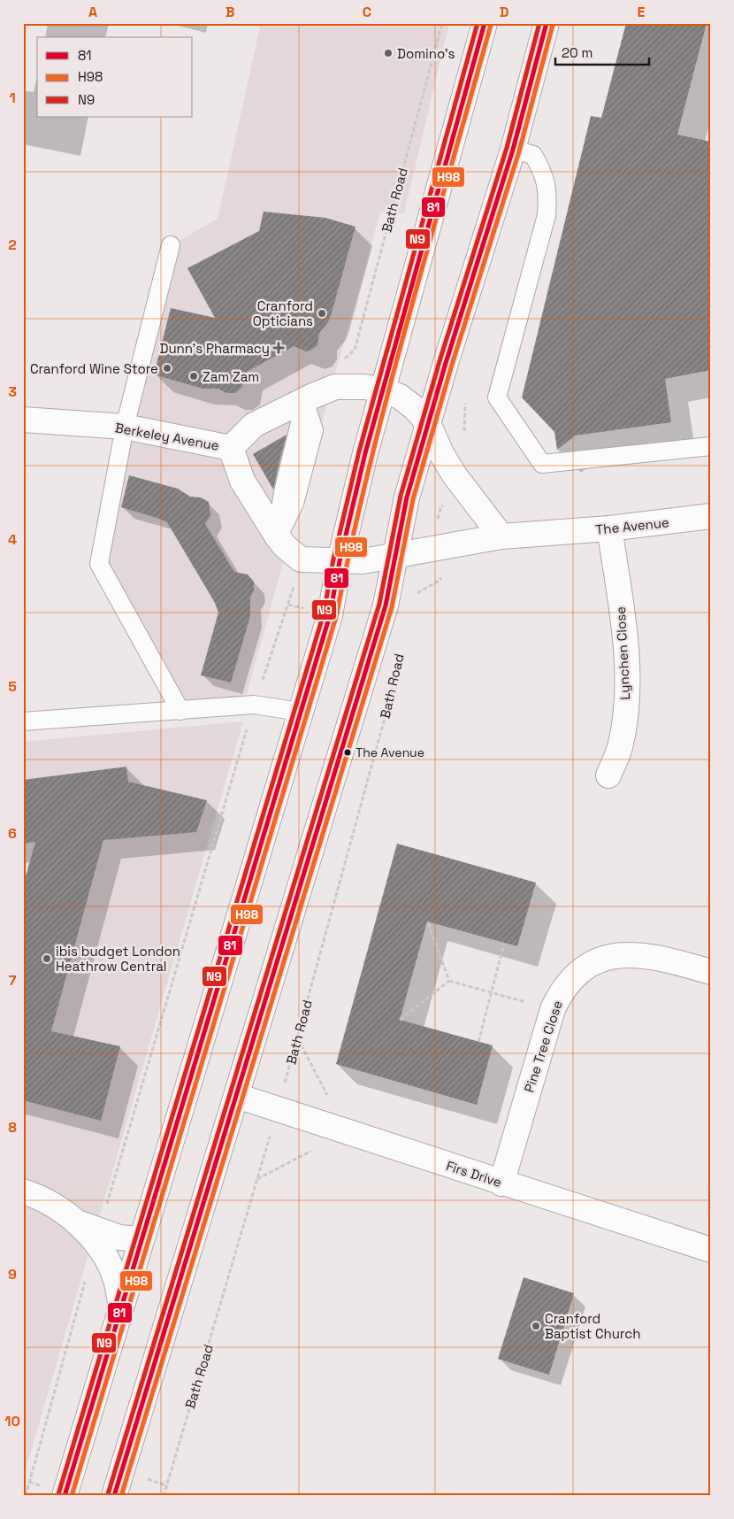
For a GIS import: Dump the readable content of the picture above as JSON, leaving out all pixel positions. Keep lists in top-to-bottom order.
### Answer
{
  "streets": {
    "main road": [
      "Bath Road",
      "Berkeley Avenue",
      "The Avenue",
      "Lynchen Close",
      "Pine Tree Close",
      "Firs Drive"
    ]
  },
  "crossings": [
    ["Bath Road", "Berkeley Avenue"],
    ["Bath Road", "The Avenue"],
    ["Bath Road", "Firs Drive"],
    ["Berkeley Avenue", "The Avenue"],
    ["The Avenue", "Lynchen Close"],
    ["Pine Tree Close", "Firs Drive"]
  ],
  "places": {
    "other": [
      "Domino's",
      "Cranford Opticians",
      "Cranford Wine Store",
      "Zam Zam",
      "The Avenue",
      "ibis budget London Heathrow Central",
      "Cranford Baptist Church"
    ],
    "health": ["Dunn's Pharmacy"]
  },
  "lines": ["transit line 81", "transit line N9", "transit line H98"],
  "legend": ["81", "H98", "N9"],
  "scale_bar": "20 m",
  "grid": {
    "columns": [
      "A",
      "B",
      "C",
      "D",
      "E"
    ],
    "rows": [
      "1",
      "2",
      "3",
      "4",
      "5",
      "6",
      "7",
      "8",
      "9",
      "10"
    ]
  }
}
